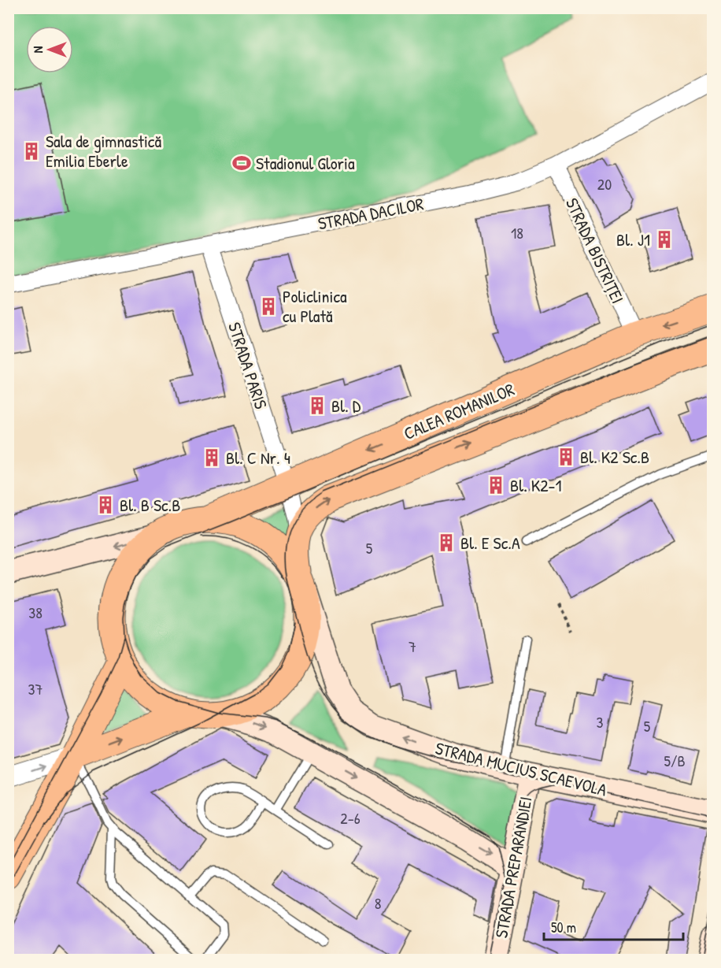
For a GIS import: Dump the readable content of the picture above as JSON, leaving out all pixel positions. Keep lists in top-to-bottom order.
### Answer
{
  "streets": {
    "main road": ["CALEA ROMANILOR", "STRADA MUCIUS SCAEVOLA", "STRADA PREPARANDIEI"],
    "street": ["STRADA DACILOR", "STRADA BISTRIȚEI", "STRADA PARIS"]
  },
  "crossings": [
    ["STRADA DACILOR", "STRADA BISTRIȚEI"],
    ["STRADA DACILOR", "STRADA PARIS"],
    ["STRADA BISTRIȚEI", "CALEA ROMANILOR"],
    ["STRADA PARIS", "CALEA ROMANILOR"],
    ["CALEA ROMANILOR", "STRADA MUCIUS SCAEVOLA"],
    ["STRADA MUCIUS SCAEVOLA", "STRADA PREPARANDIEI"]
  ],
  "places": {
    "building": [
      "Sala de gimnastică Emilia Eberle",
      "Bl. J1",
      "Policlinica cu Plată",
      "Bl. D",
      "Bl. K2 Sc.B",
      "Bl. C Nr. 4",
      "Bl. K2-1",
      "Bl. B Sc.B",
      "Bl. E Sc.A"
    ],
    "sports": ["Stadionul Gloria"]
  },
  "house_numbers": [
    "20",
    "18",
    "5",
    "38",
    "7",
    "37",
    "3",
    "5",
    "5/B",
    "2-6",
    "8"
  ],
  "scale_bar": "50 m",
  "north": "left"
}
